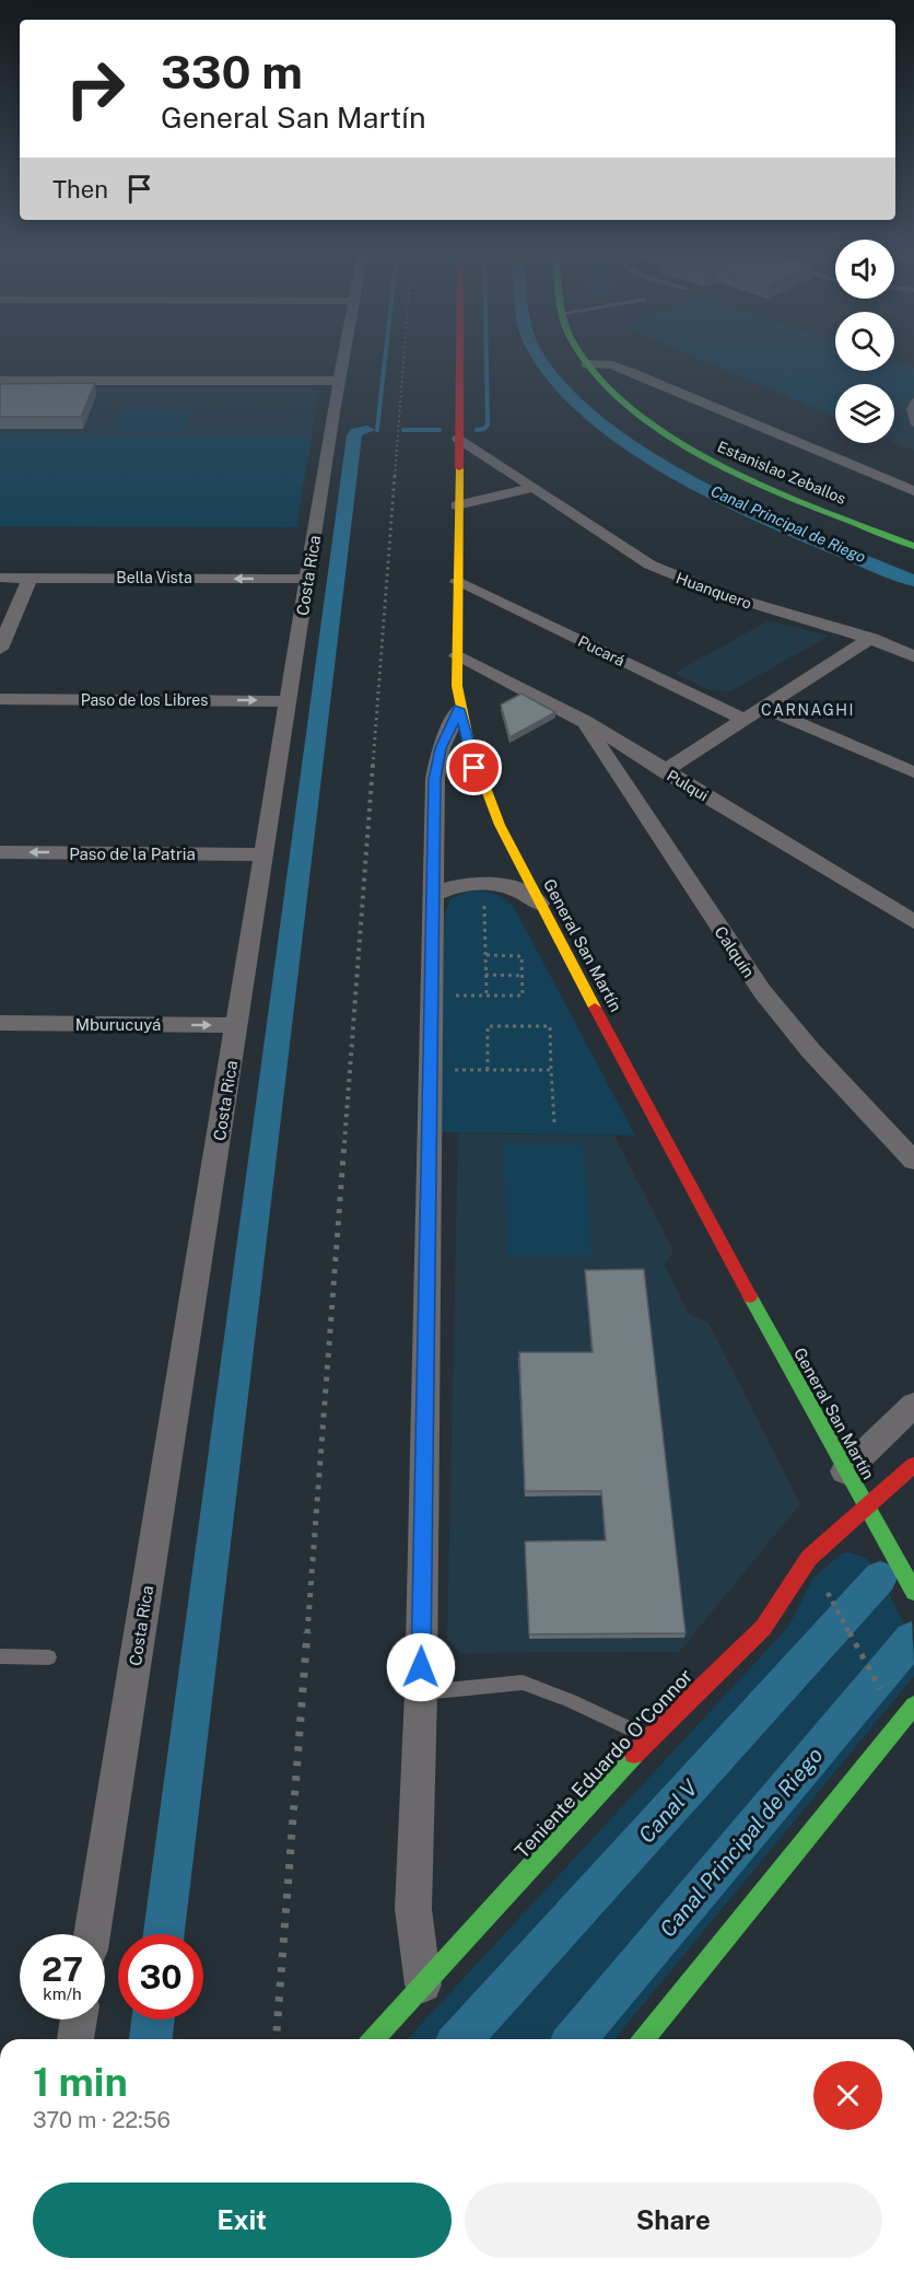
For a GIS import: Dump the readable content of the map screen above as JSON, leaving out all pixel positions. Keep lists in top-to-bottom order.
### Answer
{
  "streets": {
    "main road": ["Estanislao Zeballos", "General San Martín", "Teniente Eduardo O'Connor"],
    "street": [
      "Costa Rica",
      "Bella Vista",
      "Huanquero",
      "Pucará",
      "Paso de los Libres",
      "Pulqui",
      "Paso de la Patria",
      "Calquín",
      "Mburucuyá"
    ]
  },
  "crossings": [
    ["Costa Rica", "Bella Vista"],
    ["Costa Rica", "Paso de los Libres"],
    ["Costa Rica", "Paso de la Patria"],
    ["Costa Rica", "Mburucuyá"],
    ["Huanquero", "General San Martín"],
    ["Pucará", "General San Martín"],
    ["Pulqui", "General San Martín"],
    ["Pulqui", "Calquín"],
    ["General San Martín", "Teniente Eduardo O'Connor"]
  ],
  "one_way": ["Paso de los Libres", "Paso de la Patria", "Mburucuyá"],
  "districts": ["CARNAGHI"],
  "water": ["Canal Principal de Riego", "Canal V"],
  "page": {
    "turn": ["330 m", "General San Martín"],
    "then": "Then",
    "speed": "27 km/h",
    "limit": "30",
    "heading": ["1 min", "370 m · 22:56"],
    "buttons": ["Exit", "Share"]
  }
}
